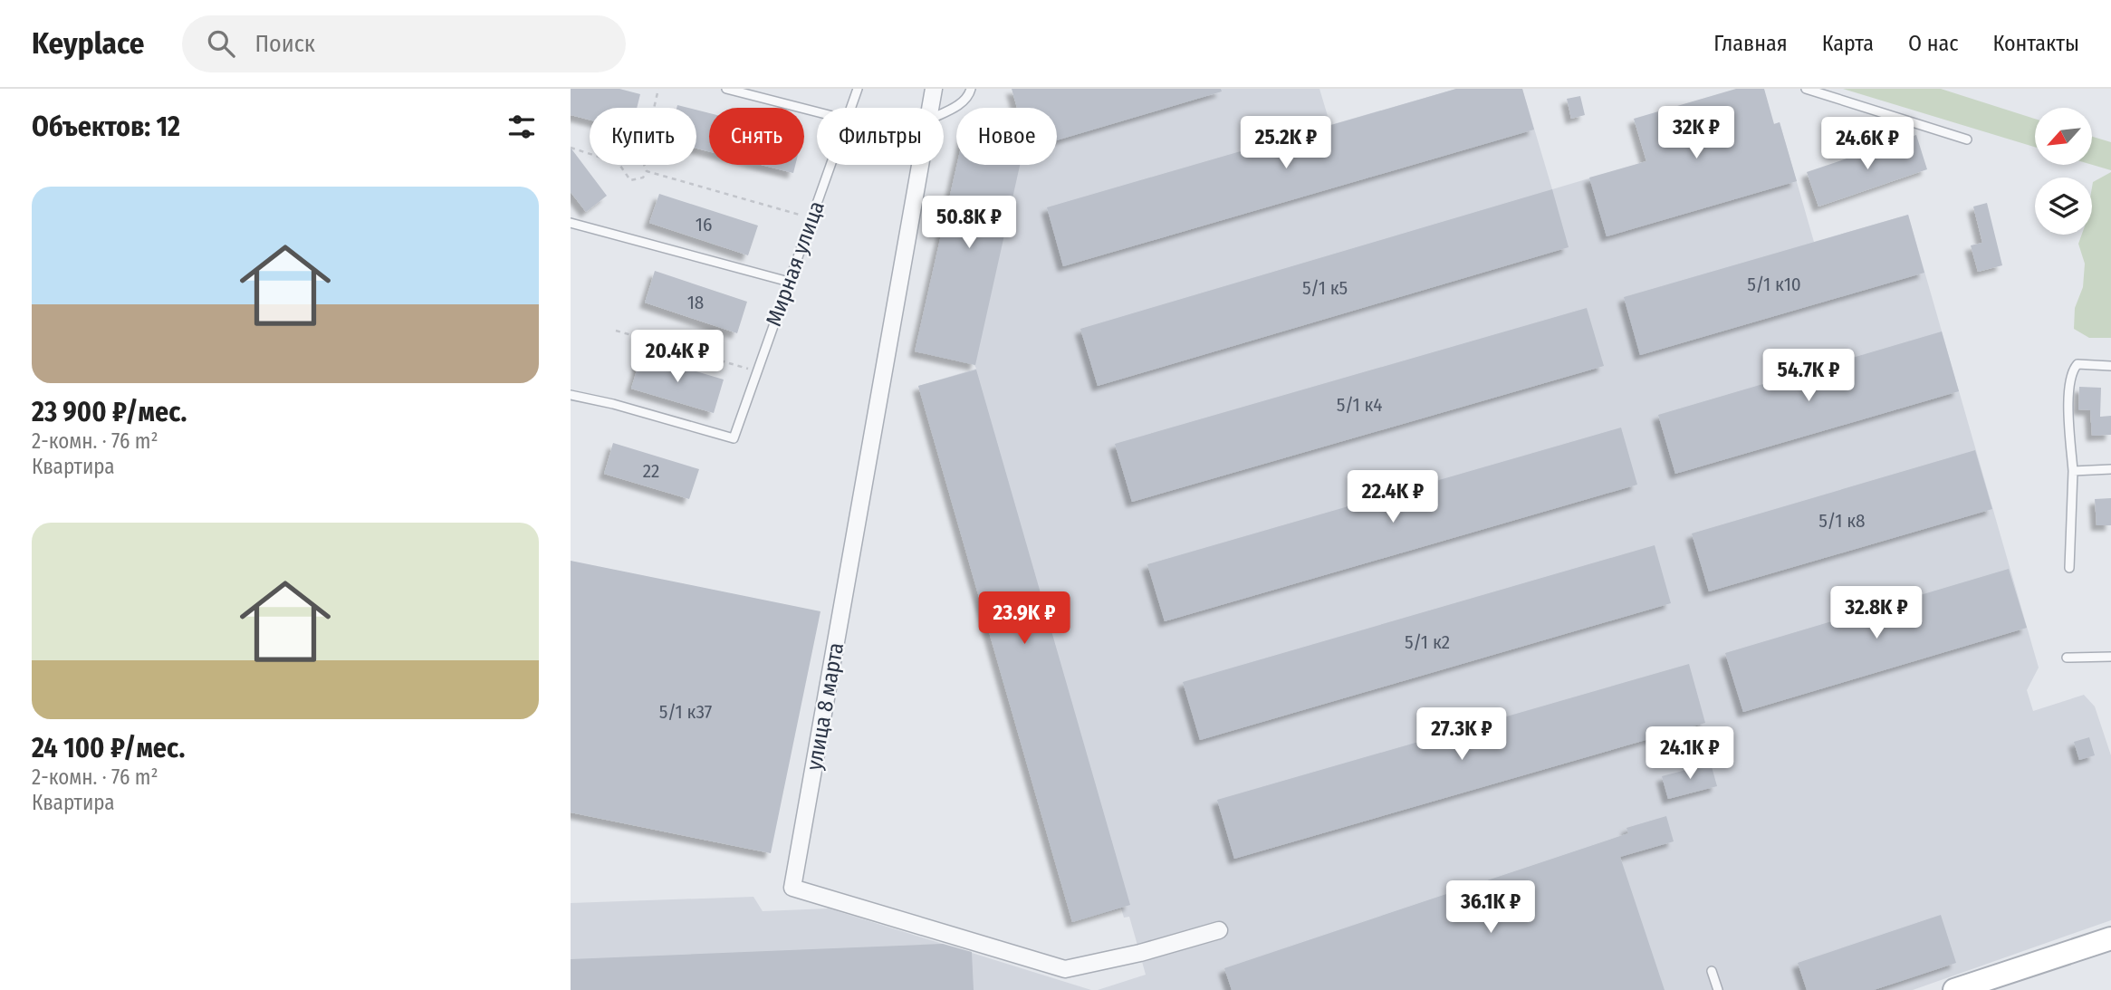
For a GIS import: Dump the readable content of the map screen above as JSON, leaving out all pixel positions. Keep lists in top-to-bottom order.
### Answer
{
  "streets": {
    "street": ["улица 8 марта"],
    "lane": ["Мирная улица"]
  },
  "house_numbers": [
    "16",
    "5/1 к10",
    "5/1 к5",
    "18",
    "5/1 к4",
    "22",
    "5/1 к8",
    "5/1 к2",
    "5/1 к37"
  ],
  "north": "bottom left",
  "page": {
    "header": "Keyplace",
    "search": "Поиск",
    "nav": [
      "Главная",
      "Карта",
      "О нас",
      "Контакты"
    ],
    "heading": "Объектов: 12",
    "price": [
      "32K ₽",
      "25.2K ₽",
      "24.6K ₽",
      "50.8K ₽",
      "20.4K ₽",
      "54.7K ₽",
      "22.4K ₽",
      "32.8K ₽",
      "23.9K ₽",
      "27.3K ₽",
      "24.1K ₽",
      "36.1K ₽"
    ],
    "chip": [
      "Купить",
      "Снять",
      "Фильтры",
      "Новое"
    ],
    "list": [
      {
        "name": "23 900 ₽/мес.",
        "note": "2-комн. · 76 m² · Квартира"
      },
      {
        "name": "24 100 ₽/мес.",
        "note": "2-комн. · 76 m² · Квартира"
      }
    ]
  }
}
